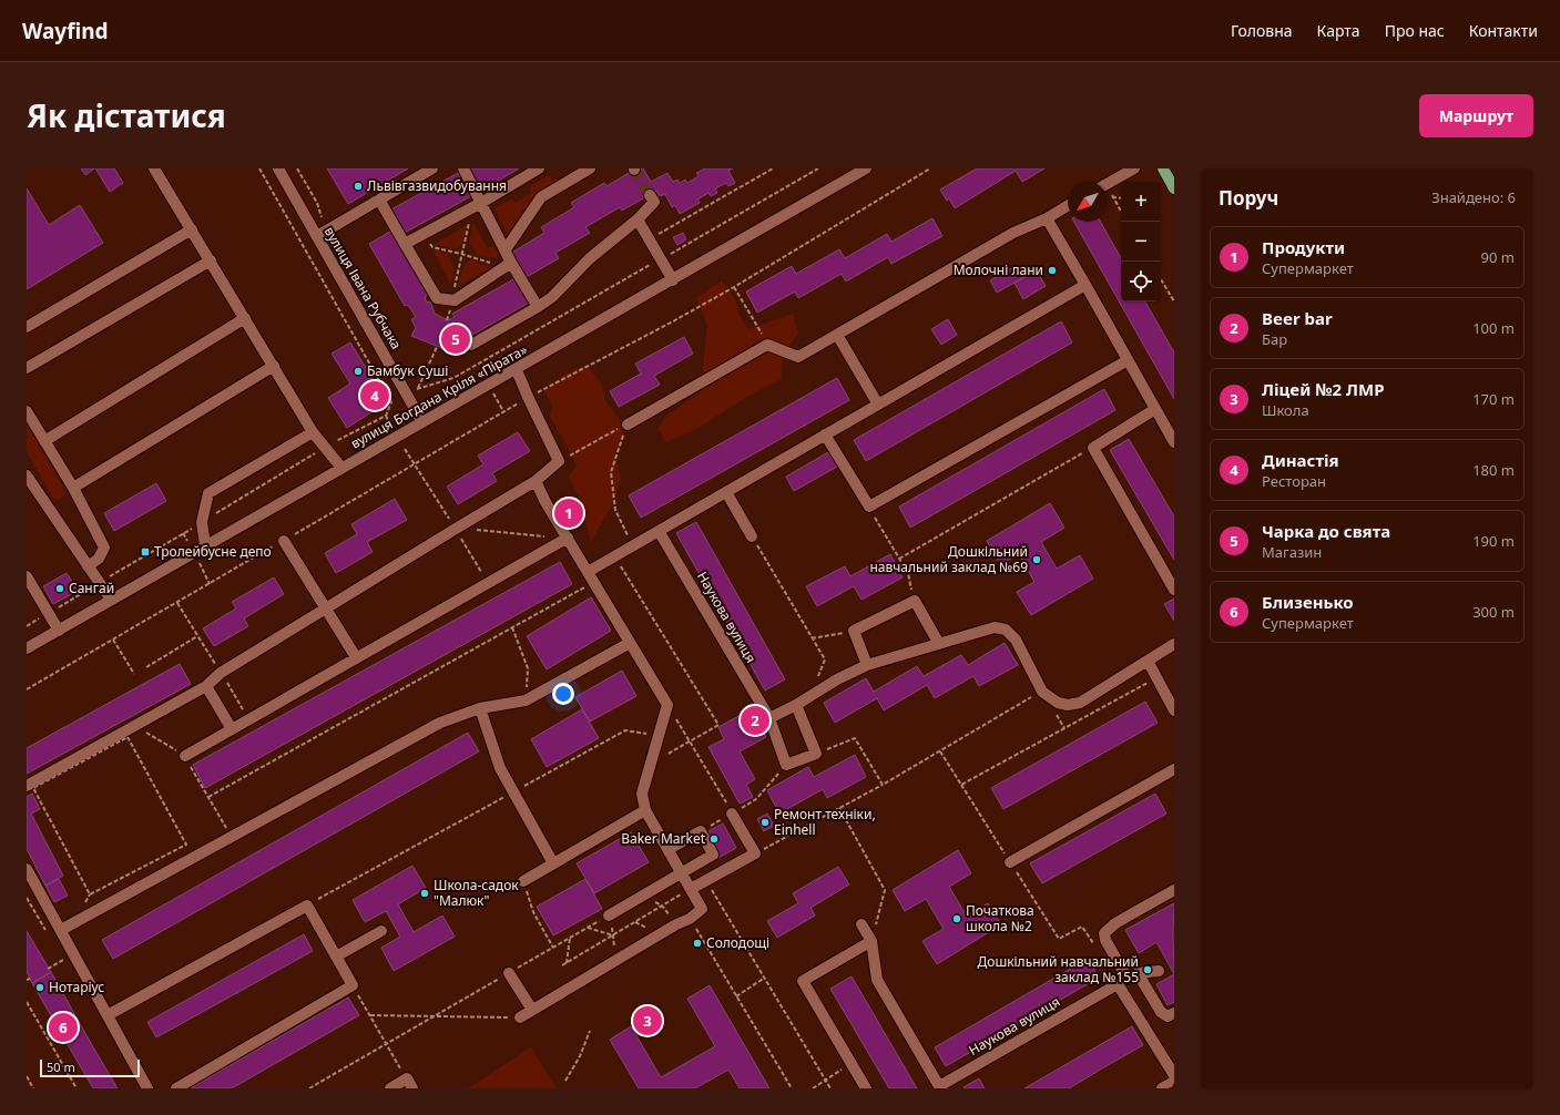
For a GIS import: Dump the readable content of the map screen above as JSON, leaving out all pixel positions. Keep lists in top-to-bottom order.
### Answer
{
  "streets": {
    "street": ["вулиця Івана Рубчака", "вулиця Богдана Кріля «Пірата»", "Наукова вулиця"]
  },
  "crossings": [
    ["вулиця Івана Рубчака", "вулиця Богдана Кріля «Пірата»"]
  ],
  "places": {
    "other": [
      "Львівгазвидобування",
      "Молочні лани",
      "Бамбук Суші",
      "Дошкільний навчальний заклад №69",
      "Сангай",
      "Ремонт техніки, Einhell",
      "Baker Market",
      "Школа-садок \"Малюк\"",
      "Початкова школа №2",
      "Солодощі",
      "Дошкільний навчальний заклад №155",
      "Нотаріус"
    ],
    "transit": ["Тролейбусне депо"]
  },
  "scale_bar": "50 m",
  "north": "bottom left",
  "page": {
    "header": "Wayfind",
    "nav": [
      "Головна",
      "Карта",
      "Про нас",
      "Контакти"
    ],
    "title": "Як дістатися",
    "buttons": "Маршрут",
    "heading": ["Поруч", "Знайдено: 6"],
    "map_buttons": ["+", "−"],
    "list": [
      {
        "mark": "1",
        "name": "Продукти",
        "note": "Супермаркет",
        "value": "90 m"
      },
      {
        "mark": "2",
        "name": "Beer bar",
        "note": "Бар",
        "value": "100 m"
      },
      {
        "mark": "3",
        "name": "Ліцей №2 ЛМР",
        "note": "Школа",
        "value": "170 m"
      },
      {
        "mark": "4",
        "name": "Династія",
        "note": "Ресторан",
        "value": "180 m"
      },
      {
        "mark": "5",
        "name": "Чарка до свята",
        "note": "Магазин",
        "value": "190 m"
      },
      {
        "mark": "6",
        "name": "Близенько",
        "note": "Супермаркет",
        "value": "300 m"
      }
    ],
    "pins": [
      "5",
      "4",
      "1",
      "2",
      "3",
      "6"
    ],
    "scale": "50 m"
  }
}
